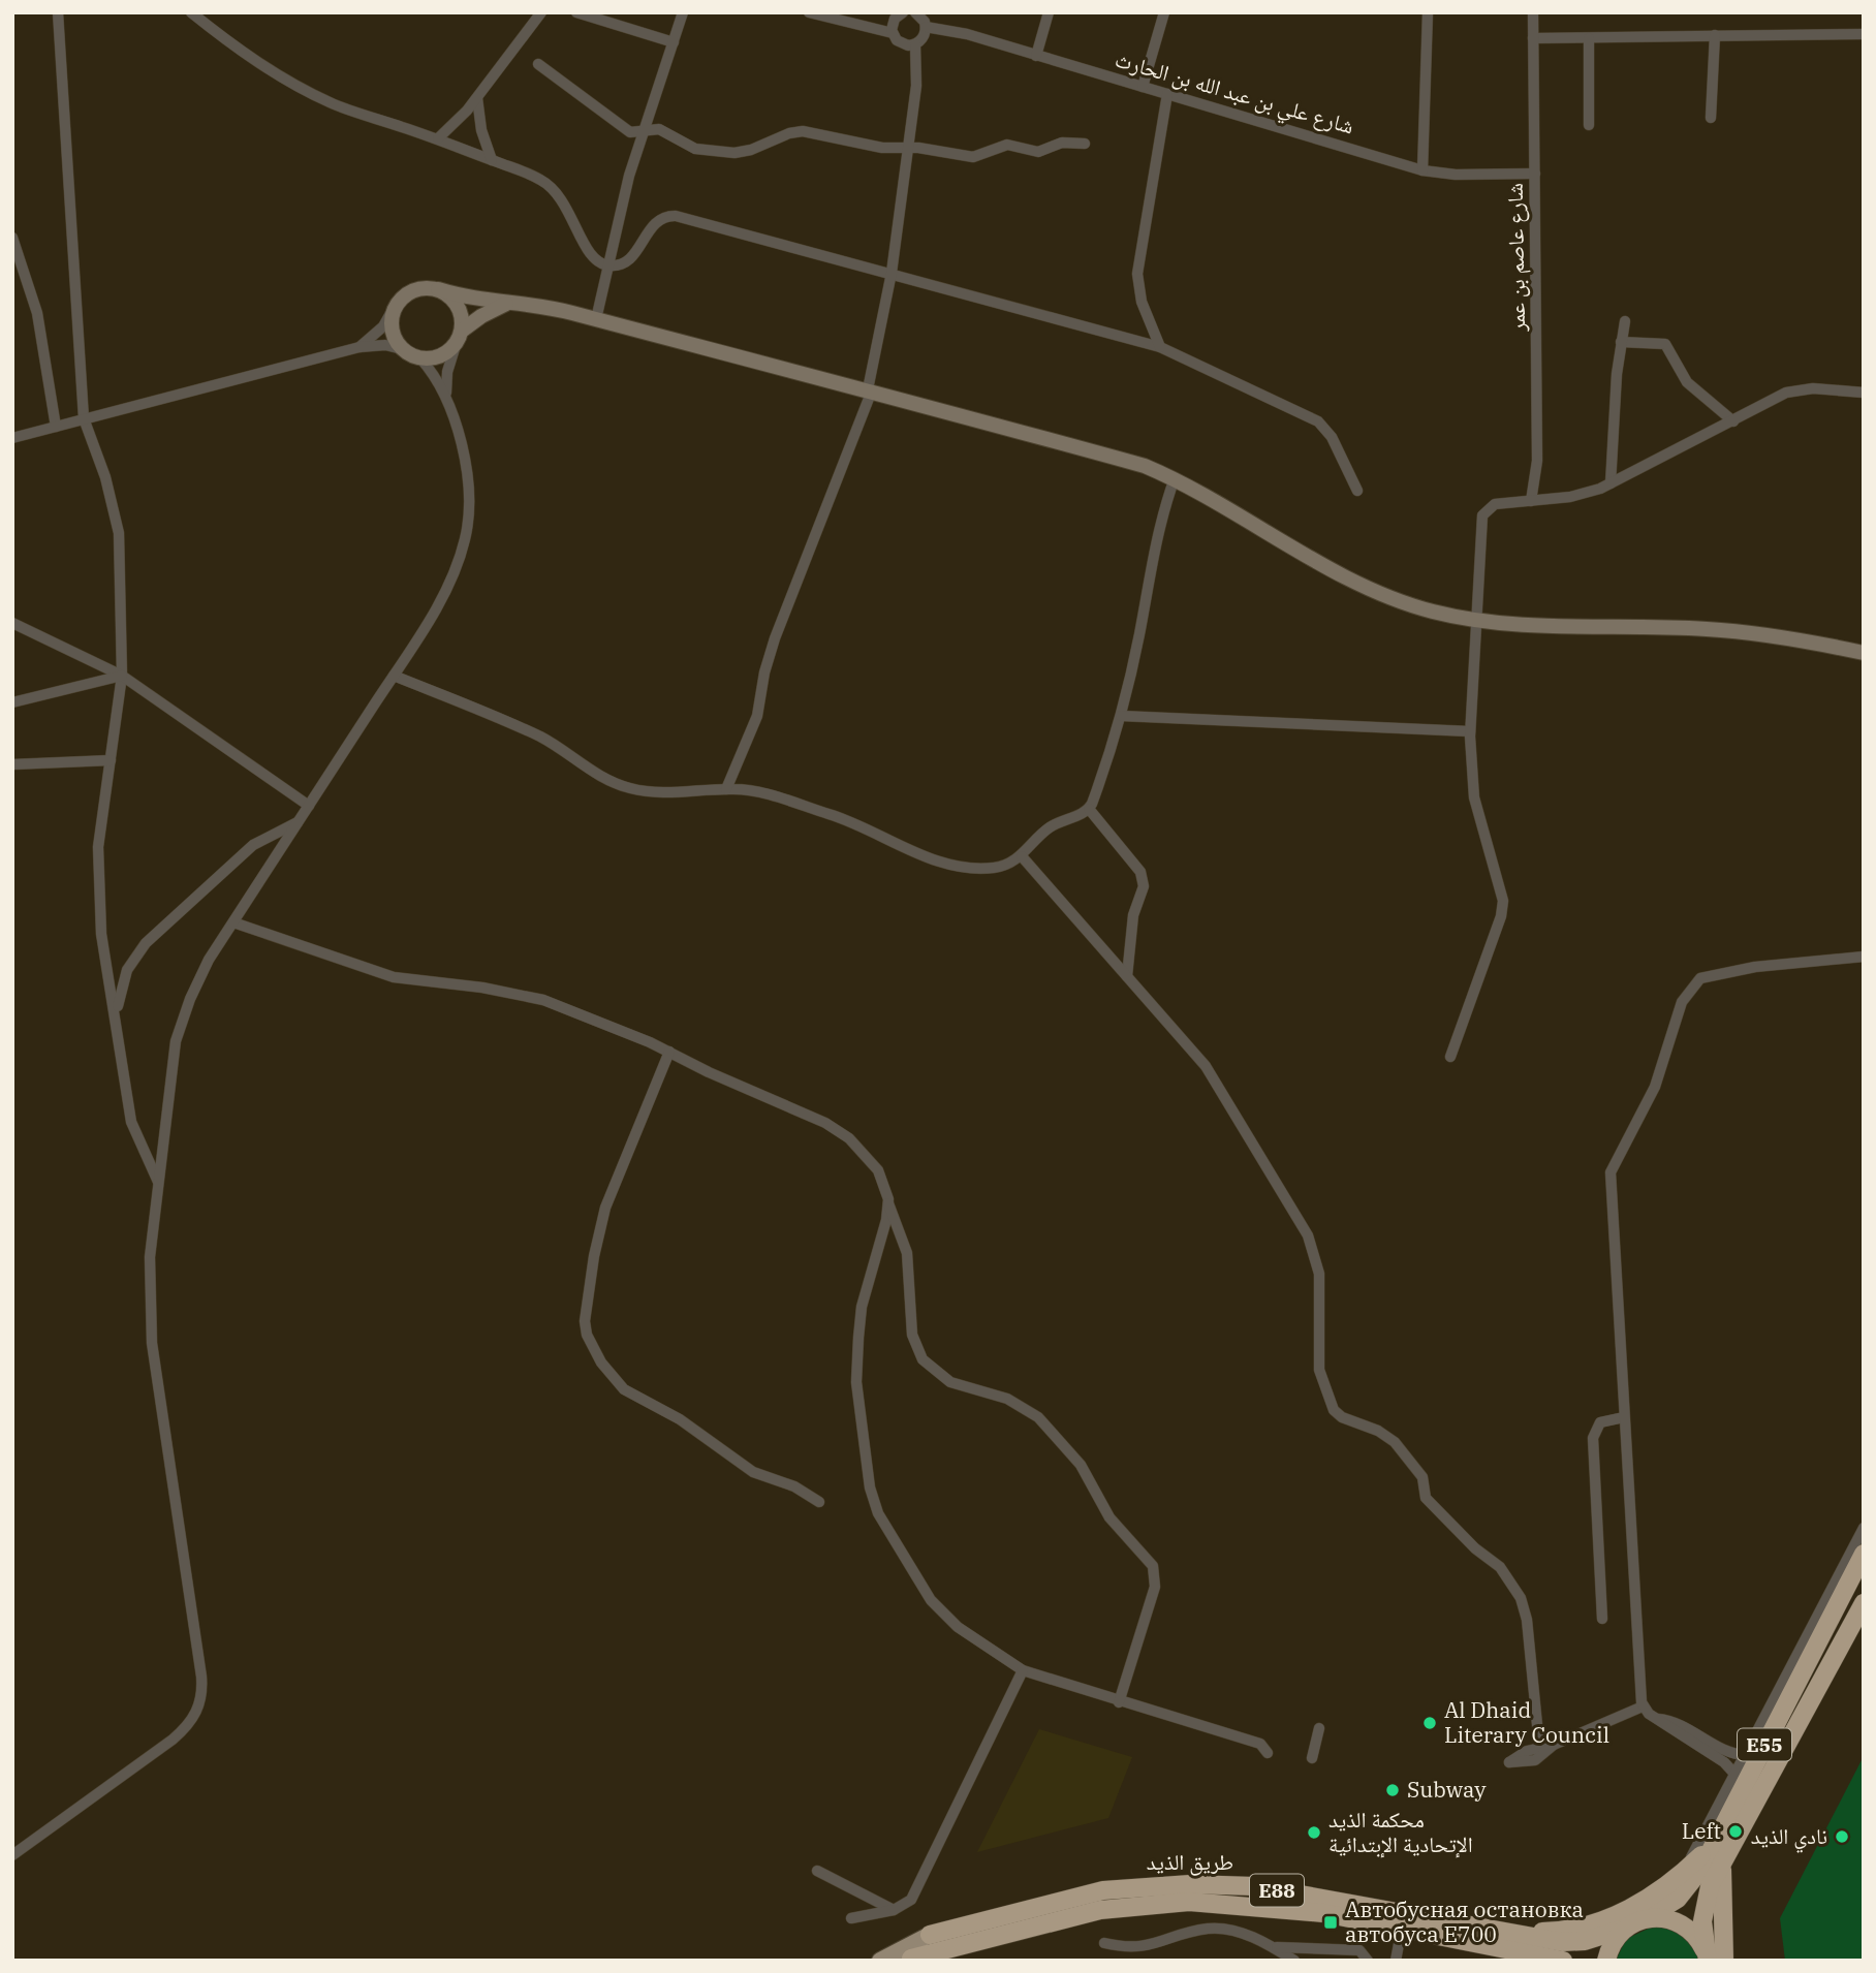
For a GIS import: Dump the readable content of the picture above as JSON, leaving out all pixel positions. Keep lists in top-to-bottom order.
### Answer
{
  "streets": {
    "highway": ["E55", "طريق الذيد", "E88"],
    "street": ["شارع علي بن عبد الله بن الحارث", "شارع عاصم بن عمر"]
  },
  "crossings": [
    ["شارع علي بن عبد الله بن الحارث", "شارع عاصم بن عمر"],
    ["E55", "E88"],
    ["طريق الذيد", "E88"]
  ],
  "places": {
    "other": [
      "Al Dhaid Literary Council",
      "Subway",
      "Left",
      "محكمة الذيد الإتحادية الإبتدائية",
      "نادي الذيد"
    ],
    "transit": ["Автобусная остановка автобуса Е700"]
  }
}
